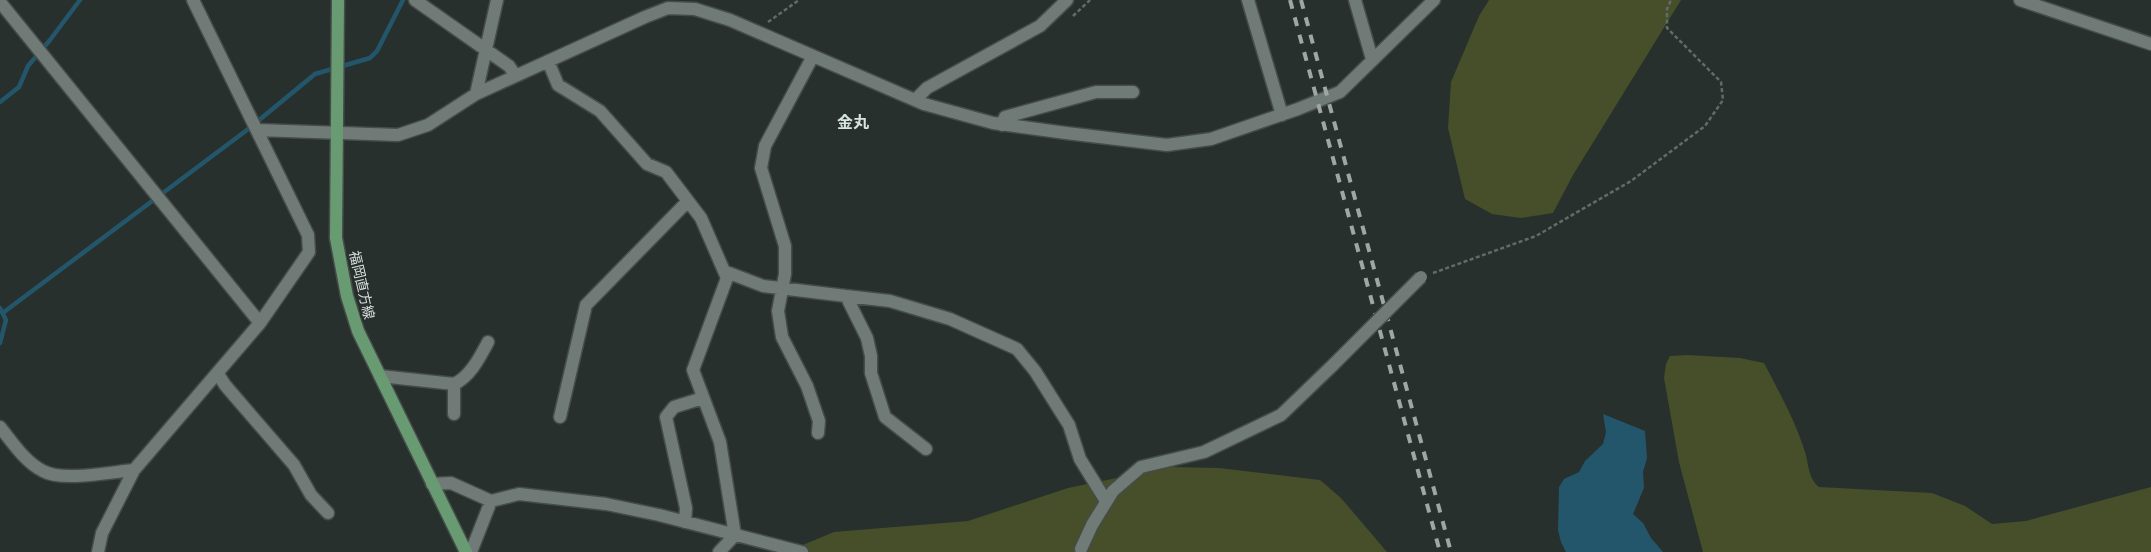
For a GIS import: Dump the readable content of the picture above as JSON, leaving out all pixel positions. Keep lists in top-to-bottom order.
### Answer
{
  "streets": {
    "main road": ["福岡直方線"]
  },
  "districts": ["金丸"]
}
